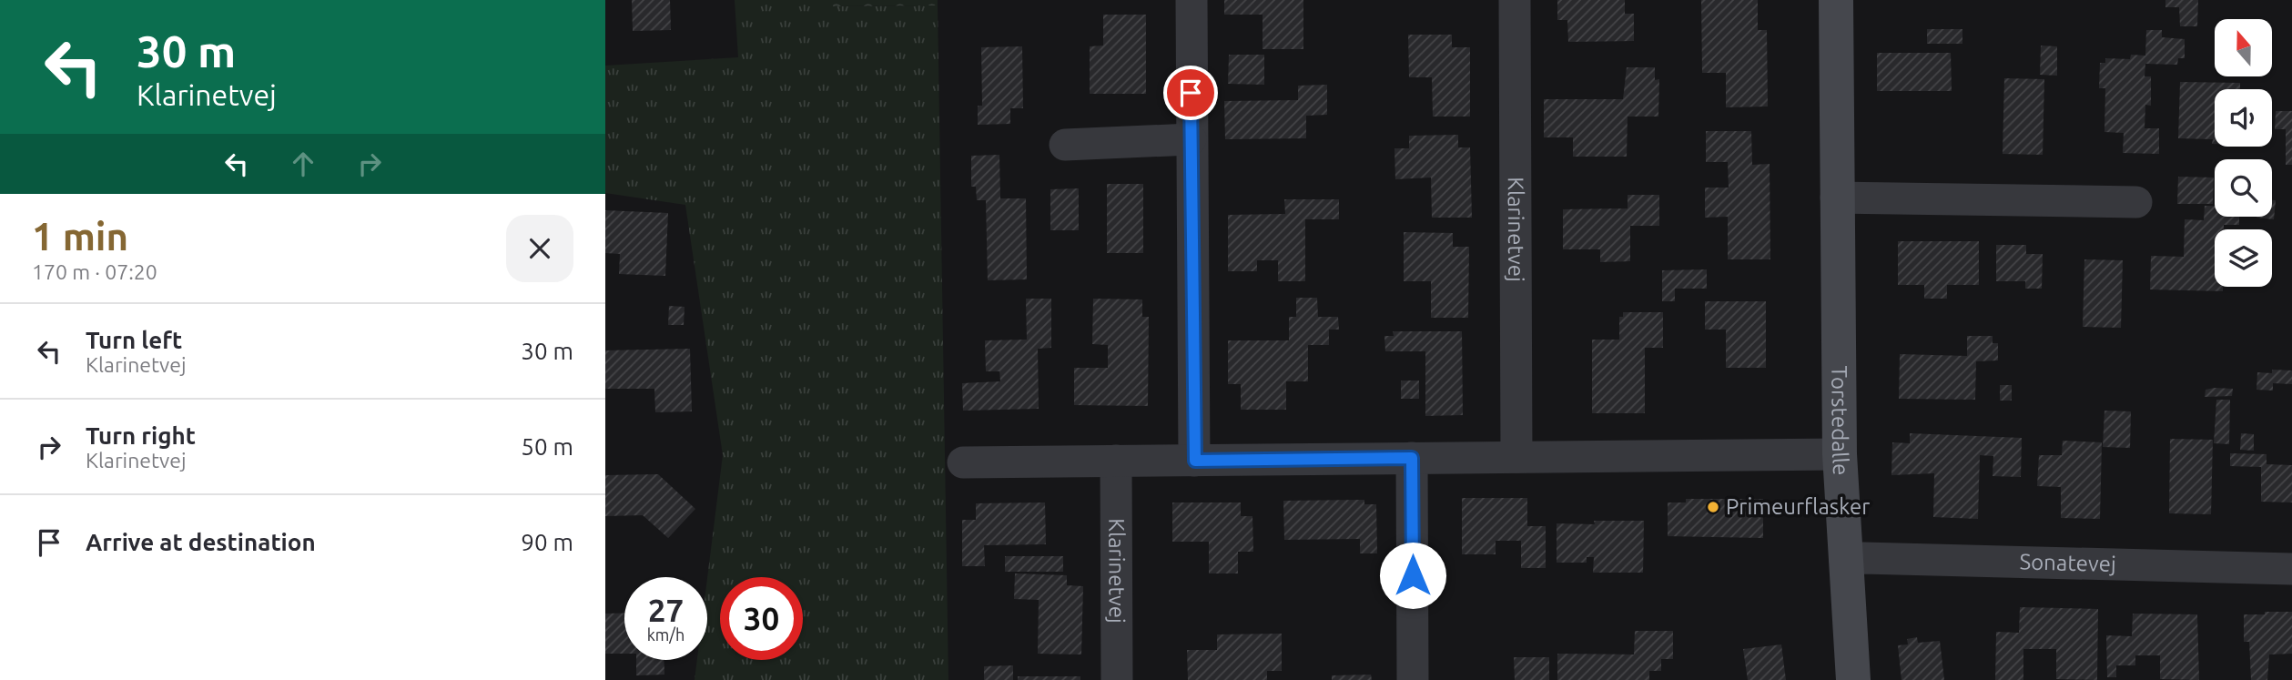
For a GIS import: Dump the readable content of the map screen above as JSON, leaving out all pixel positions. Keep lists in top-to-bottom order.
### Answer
{
  "streets": {
    "street": ["Klarinetvej", "Torstedalle", "Sonatevej"]
  },
  "crossings": [
    ["Torstedalle", "Sonatevej"]
  ],
  "places": ["Primeurflasker"],
  "north": "top",
  "page": {
    "turn": ["30 m", "Klarinetvej"],
    "heading": ["1 min", "170 m · 07:20"],
    "list": [
      {
        "name": "Turn left",
        "note": "Klarinetvej",
        "value": "30 m"
      },
      {
        "name": "Turn right",
        "note": "Klarinetvej",
        "value": "50 m"
      },
      {
        "name": "Arrive at destination",
        "value": "90 m"
      }
    ],
    "speed": "27 km/h",
    "limit": "30"
  }
}
